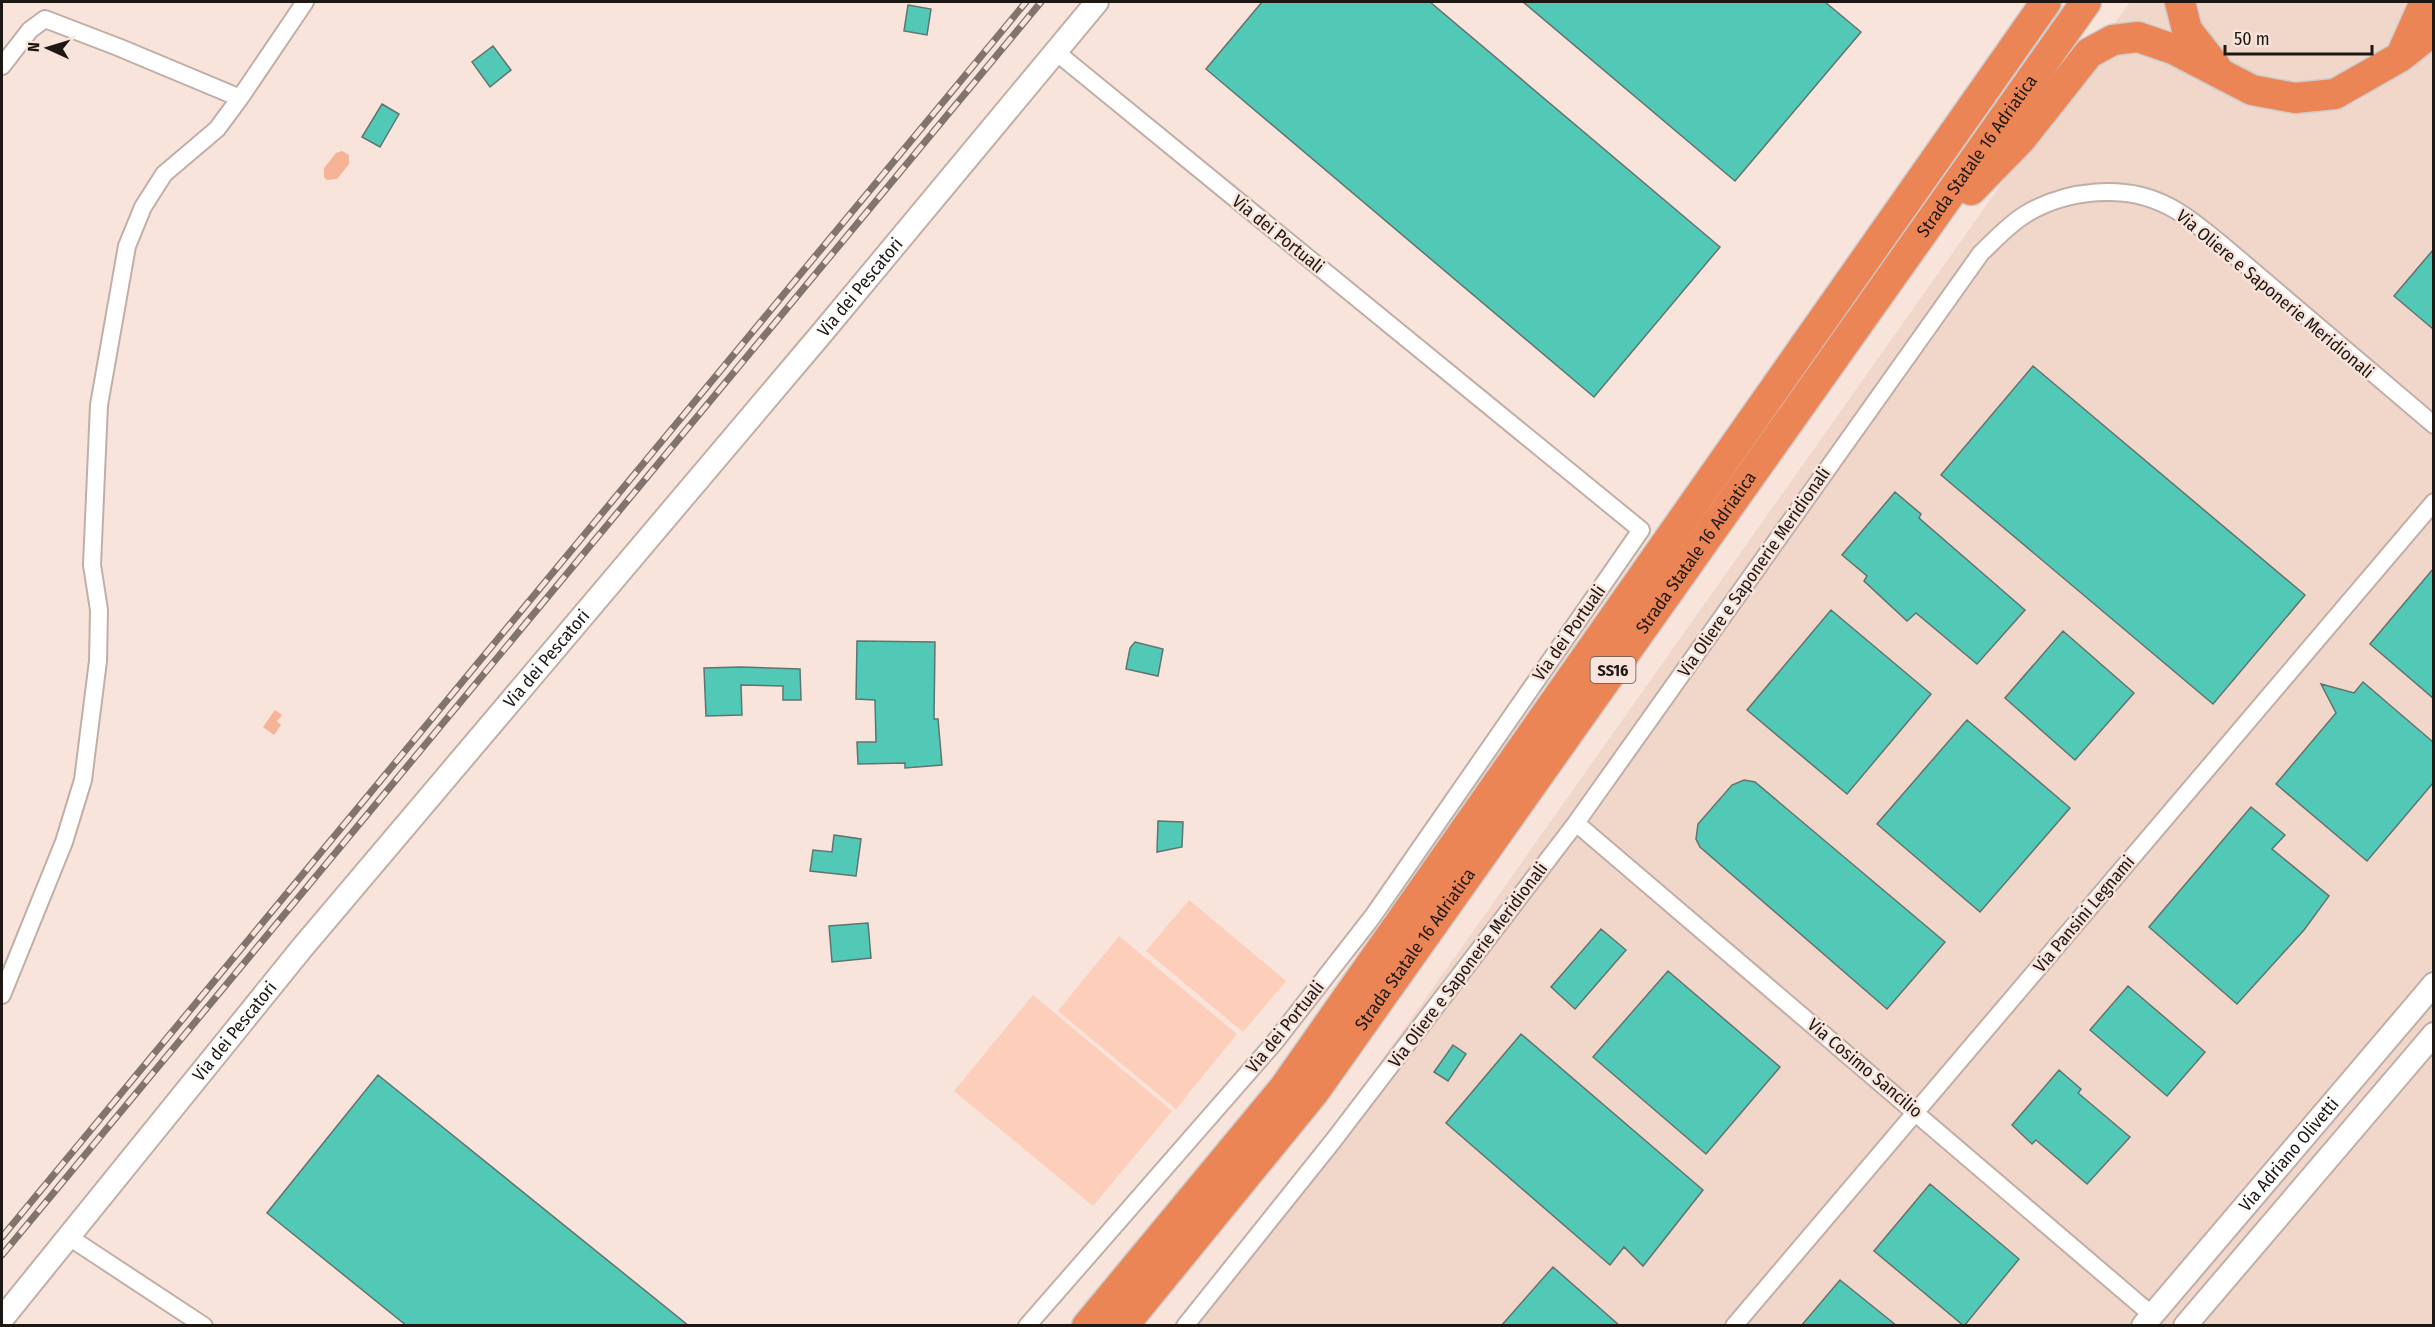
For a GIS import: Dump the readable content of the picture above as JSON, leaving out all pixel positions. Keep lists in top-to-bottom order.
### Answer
{
  "streets": {
    "highway": ["Strada Statale 16 Adriatica", "SS16"],
    "street": [
      "Via dei Portuali",
      "Via dei Pescatori",
      "Via Oliere e Saponerie Meridionali",
      "Via Pansini Legnami",
      "Via Cosimo Sancilio",
      "Via Adriano Olivetti"
    ]
  },
  "crossings": [
    ["Via dei Portuali", "Via dei Pescatori"],
    ["Via Oliere e Saponerie Meridionali", "Via Cosimo Sancilio"],
    ["Via Pansini Legnami", "Via Cosimo Sancilio"],
    ["Via Cosimo Sancilio", "Via Adriano Olivetti"]
  ],
  "scale_bar": "50 m",
  "north": "left"
}
